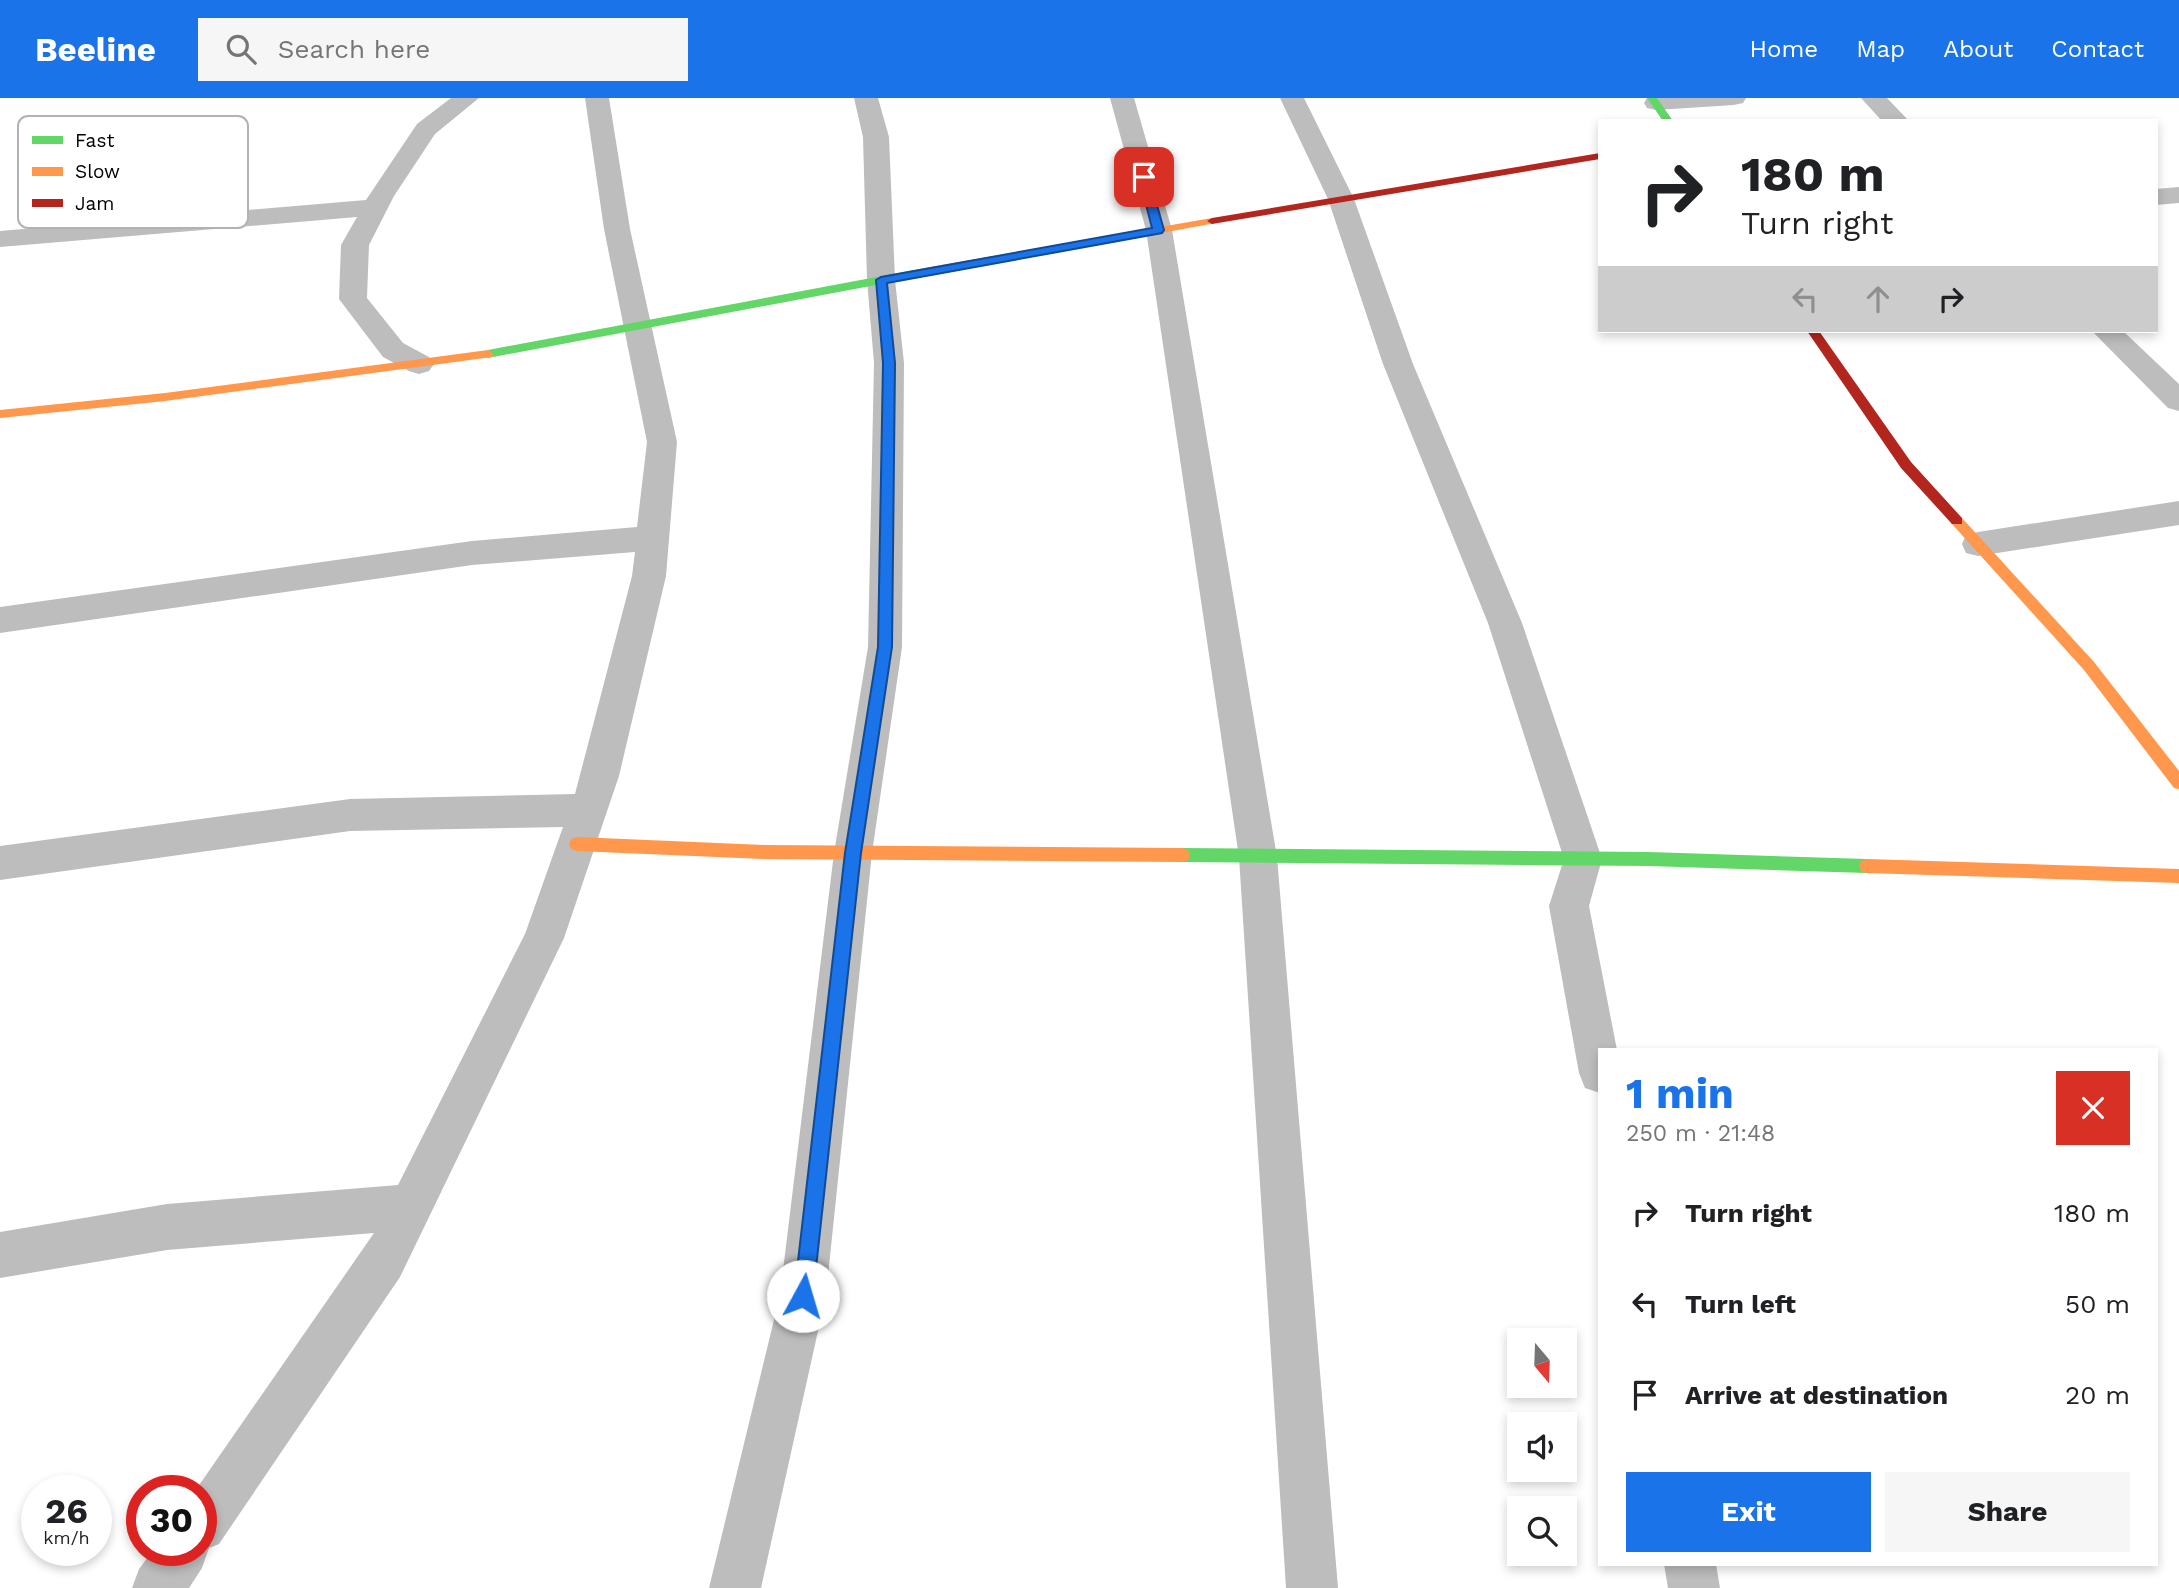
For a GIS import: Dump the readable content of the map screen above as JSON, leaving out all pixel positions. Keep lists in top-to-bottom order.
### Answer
{
  "legend": ["Fast", "Slow", "Jam"],
  "north": "bottom",
  "page": {
    "header": "Beeline",
    "search": "Search here",
    "nav": [
      "Home",
      "Map",
      "About",
      "Contact"
    ],
    "turn": ["180 m", "Turn right"],
    "heading": ["1 min", "250 m · 21:48"],
    "list": [
      {
        "name": "Turn right",
        "value": "180 m"
      },
      {
        "name": "Turn left",
        "value": "50 m"
      },
      {
        "name": "Arrive at destination",
        "value": "20 m"
      }
    ],
    "buttons": ["Exit", "Share"],
    "speed": "26 km/h",
    "limit": "30"
  }
}
